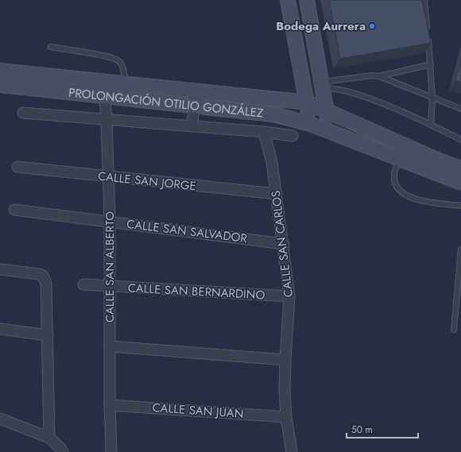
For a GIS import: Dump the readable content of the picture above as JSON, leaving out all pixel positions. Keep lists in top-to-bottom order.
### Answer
{
  "streets": {
    "main road": ["PROLONGACIÓN OTILIO GONZÁLEZ"],
    "street": [
      "CALLE SAN JORGE",
      "CALLE SAN SALVADOR",
      "CALLE SAN CARLOS",
      "CALLE SAN ALBERTO",
      "CALLE SAN BERNARDINO",
      "CALLE SAN JUAN"
    ]
  },
  "crossings": [
    ["PROLONGACIÓN OTILIO GONZÁLEZ", "CALLE SAN ALBERTO"],
    ["CALLE SAN JORGE", "CALLE SAN CARLOS"],
    ["CALLE SAN JORGE", "CALLE SAN ALBERTO"],
    ["CALLE SAN SALVADOR", "CALLE SAN CARLOS"],
    ["CALLE SAN SALVADOR", "CALLE SAN ALBERTO"],
    ["CALLE SAN CARLOS", "CALLE SAN BERNARDINO"],
    ["CALLE SAN CARLOS", "CALLE SAN JUAN"],
    ["CALLE SAN ALBERTO", "CALLE SAN BERNARDINO"],
    ["CALLE SAN ALBERTO", "CALLE SAN JUAN"]
  ],
  "places": ["Bodega Aurrera"],
  "scale_bar": "50 m"
}
